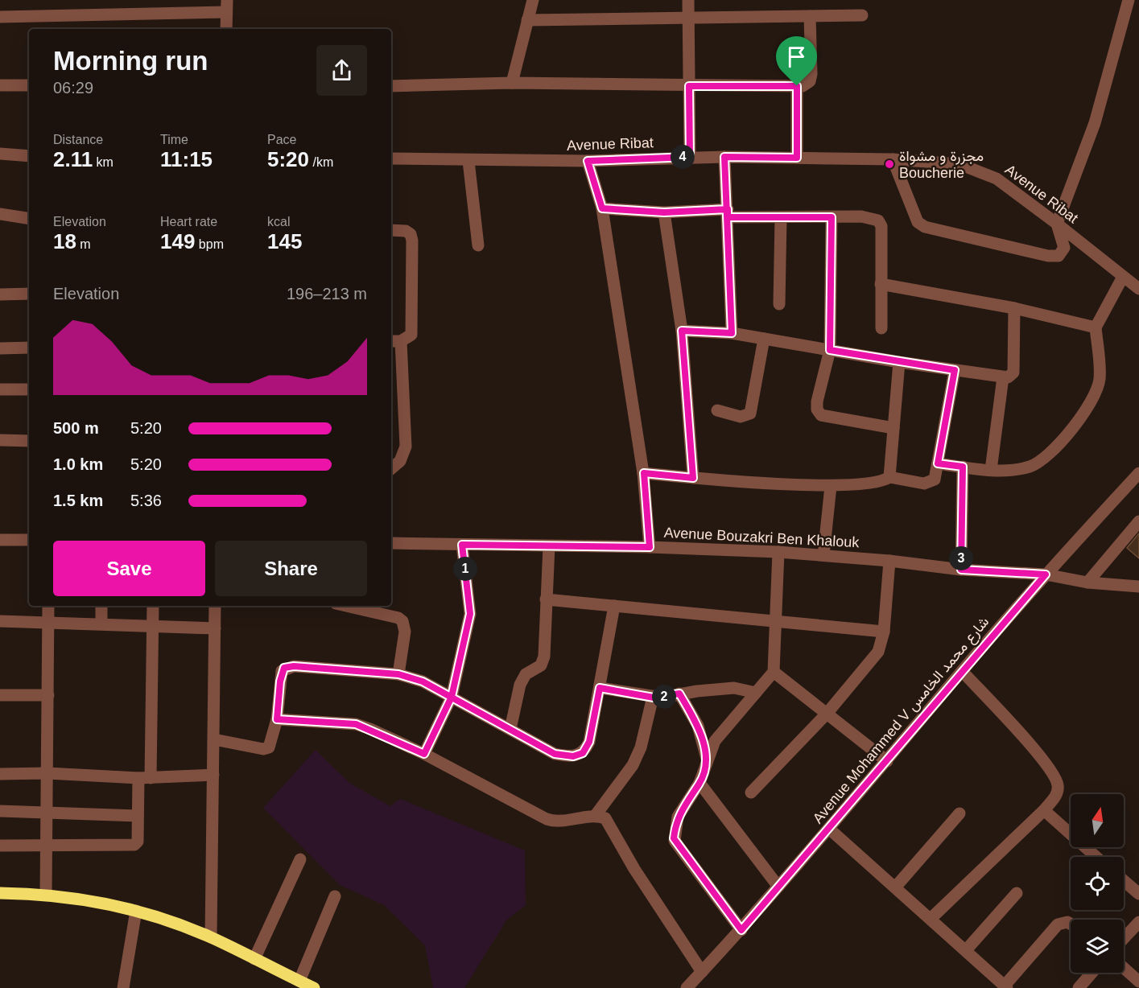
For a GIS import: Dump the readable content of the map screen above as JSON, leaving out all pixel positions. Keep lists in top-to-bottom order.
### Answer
{
  "streets": {
    "street": ["Avenue Ribat", "Avenue Bouzakri Ben Khalouk", "Avenue Mohammed V شارع محمد الخامس"]
  },
  "crossings": [
    ["Avenue Bouzakri Ben Khalouk", "Avenue Mohammed V شارع محمد الخامس"]
  ],
  "places": ["مجزرة و مشواة Boucherie"],
  "north": "top",
  "page": {
    "heading": ["Morning run", "06:29"],
    "stats": [
      ["Distance", "2.11 km"],
      ["Time", "11:15"],
      ["Pace", "5:20 /km"],
      ["Elevation", "18 m"],
      ["Heart rate", "149 bpm"],
      ["kcal", "145"]
    ],
    "pins": [
      "4",
      "3",
      "1",
      "2"
    ],
    "chart": ["Elevation", "196–213 m"],
    "list": [
      {
        "name": "500 m",
        "note": "5:20"
      },
      {
        "name": "1.0 km",
        "note": "5:20"
      },
      {
        "name": "1.5 km",
        "note": "5:36"
      }
    ],
    "buttons": ["Save", "Share"]
  }
}
